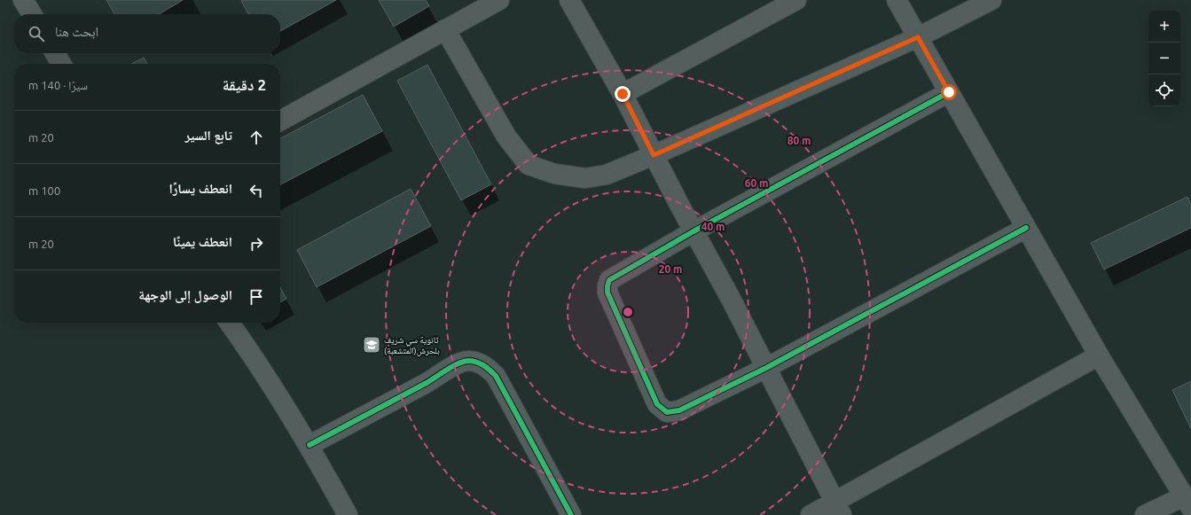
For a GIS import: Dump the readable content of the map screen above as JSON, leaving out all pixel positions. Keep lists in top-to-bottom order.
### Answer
{
  "places": {
    "school or university": ["ثانوية سي شريف بلحرش(المتشعبة)"]
  },
  "page": {
    "map_buttons": ["+", "−"],
    "search": "ابحث هنا",
    "heading": ["2 دقيقة", "سيرًا · 140 m"],
    "list": [
      ["تابع السير", "20 m"],
      ["انعطف يسارًا", "100 m"],
      ["انعطف يمينًا", "20 m"],
      "الوصول إلى الوجهة"
    ]
  },
  "rings": [
    "80 m",
    "60 m",
    "40 m",
    "20 m"
  ]
}
